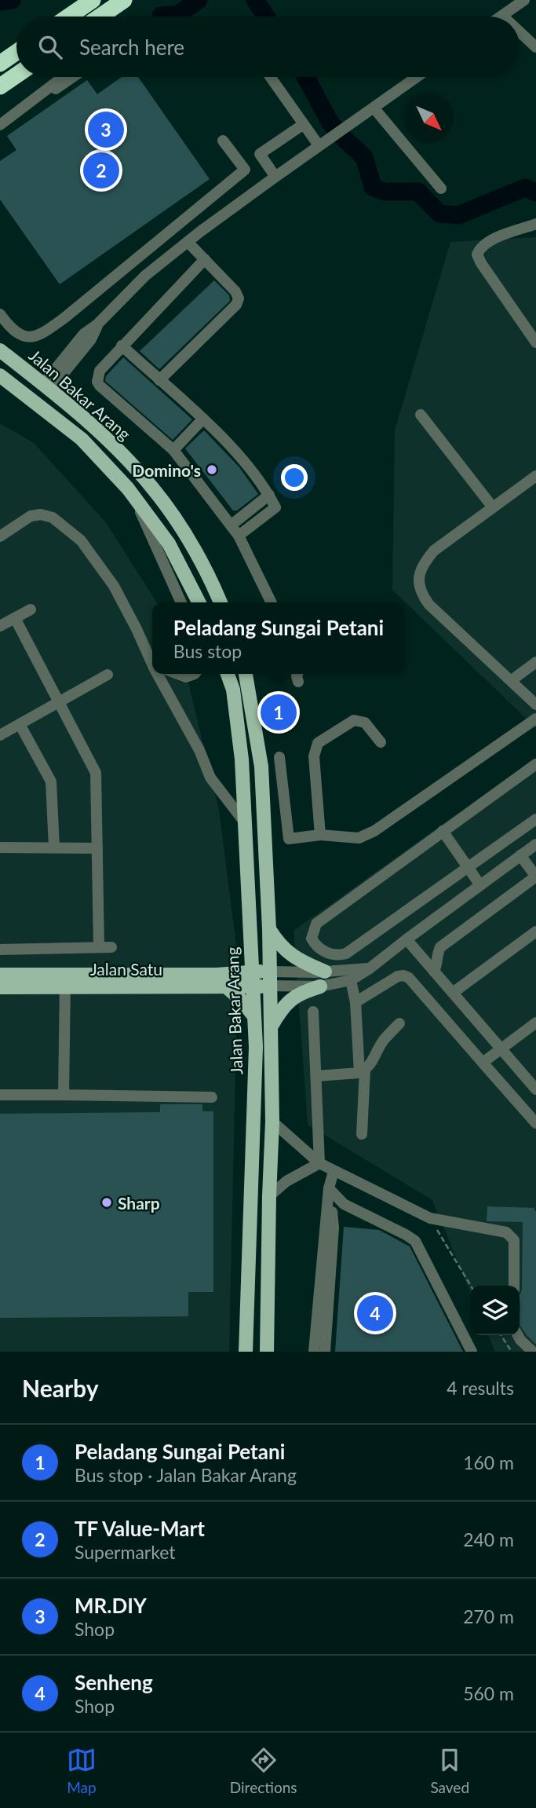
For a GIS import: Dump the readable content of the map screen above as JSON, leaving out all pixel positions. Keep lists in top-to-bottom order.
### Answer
{
  "streets": {
    "main road": ["Jalan Bakar Arang", "Jalan Satu"]
  },
  "crossings": [
    ["Jalan Bakar Arang", "Jalan Satu"]
  ],
  "places": ["Domino's", "Sharp"],
  "north": "bottom right",
  "page": {
    "search": "Search here",
    "pins": [
      "3",
      "2",
      "1",
      "4"
    ],
    "popup": ["Peladang Sungai Petani", "Bus stop"],
    "heading": ["Nearby", "4 results"],
    "list": [
      {
        "mark": "1",
        "name": "Peladang Sungai Petani",
        "note": "Bus stop · Jalan Bakar Arang",
        "value": "160 m"
      },
      {
        "mark": "2",
        "name": "TF Value-Mart",
        "note": "Supermarket",
        "value": "240 m"
      },
      {
        "mark": "3",
        "name": "MR.DIY",
        "note": "Shop",
        "value": "270 m"
      },
      {
        "mark": "4",
        "name": "Senheng",
        "note": "Shop",
        "value": "560 m"
      }
    ],
    "nav": ["Map", "Directions", "Saved"]
  }
}
